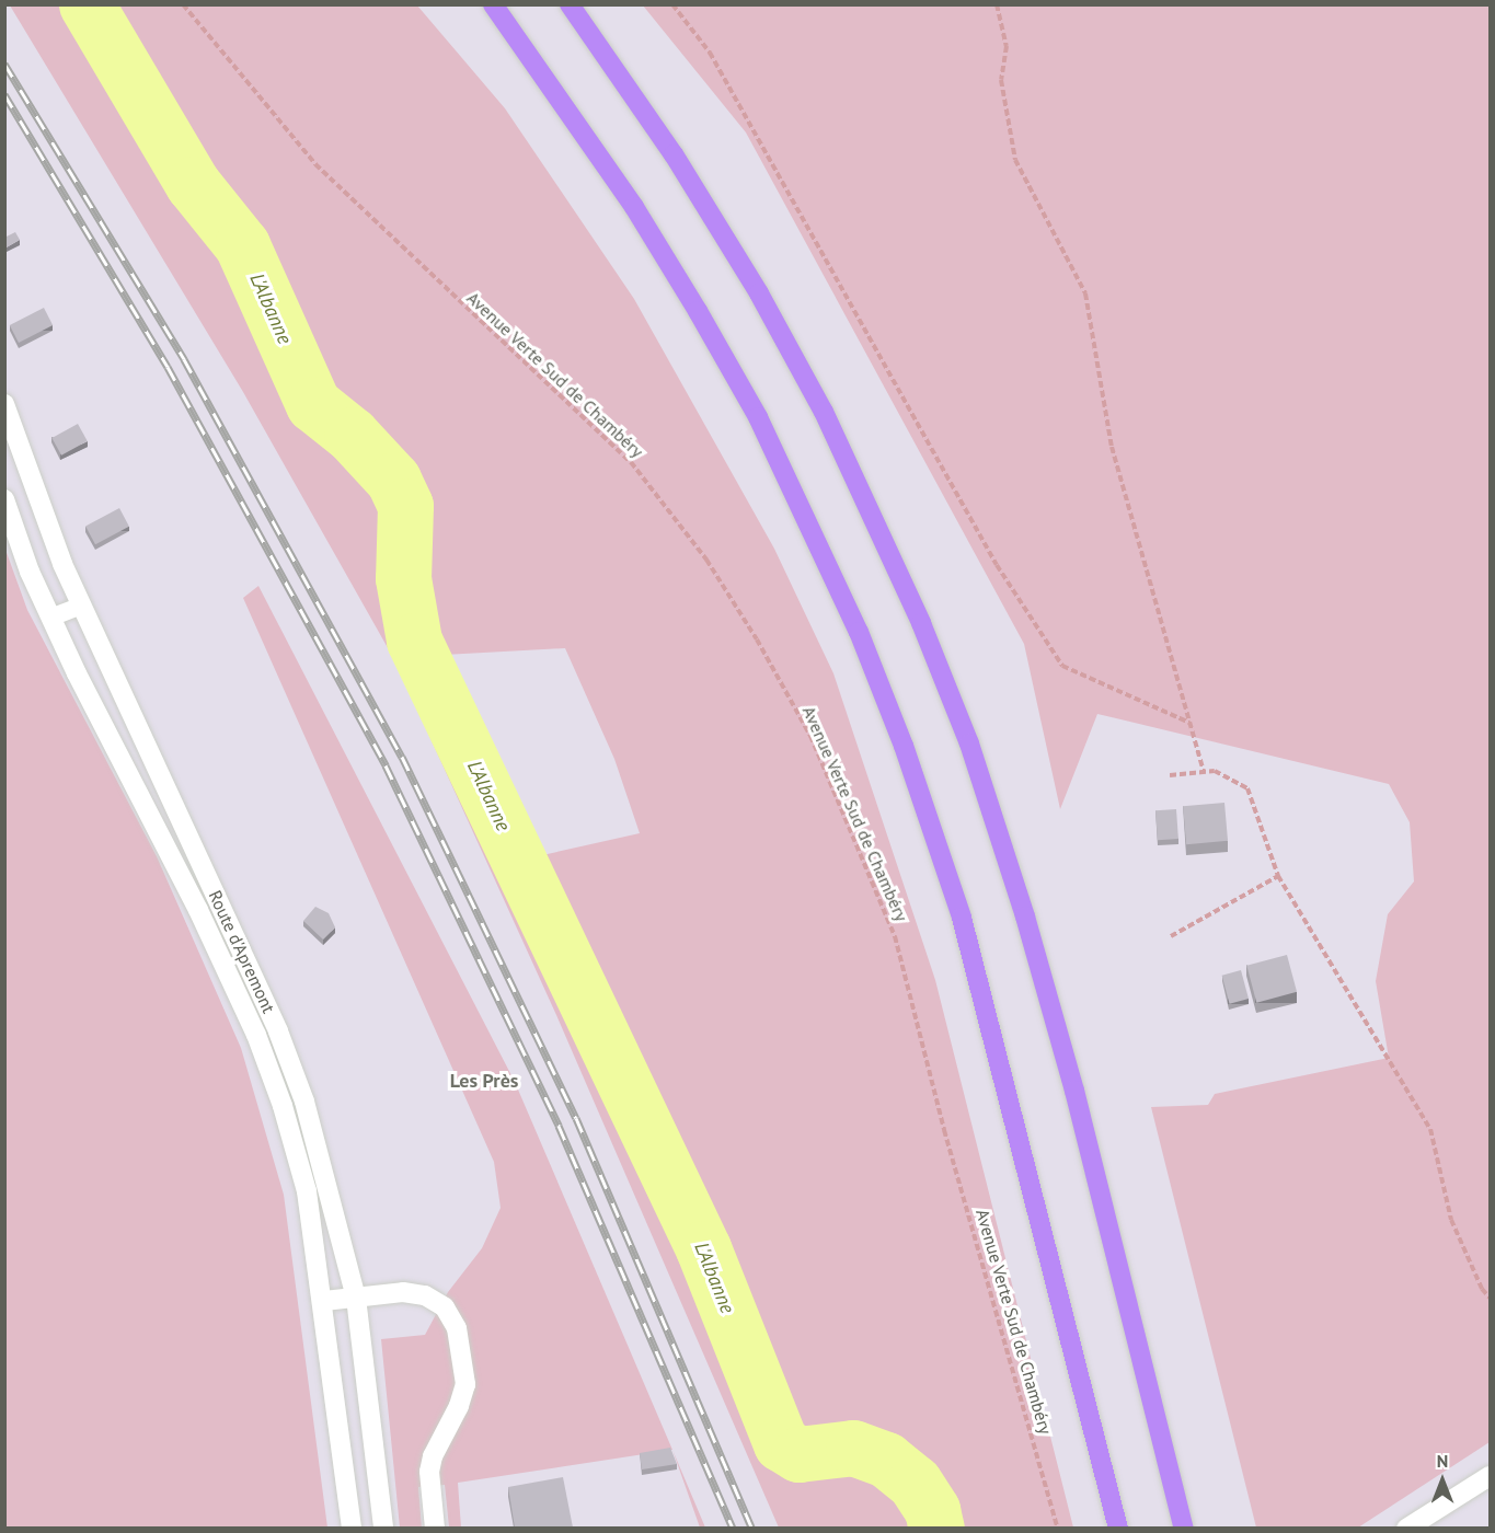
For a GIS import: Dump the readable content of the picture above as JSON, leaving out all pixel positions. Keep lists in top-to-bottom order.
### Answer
{
  "streets": {
    "main road": ["Route d'Apremont"],
    "path": ["Avenue Verte Sud de Chambéry"]
  },
  "districts": ["Les Près"],
  "water": ["L'Albanne"],
  "north": "top"
}
